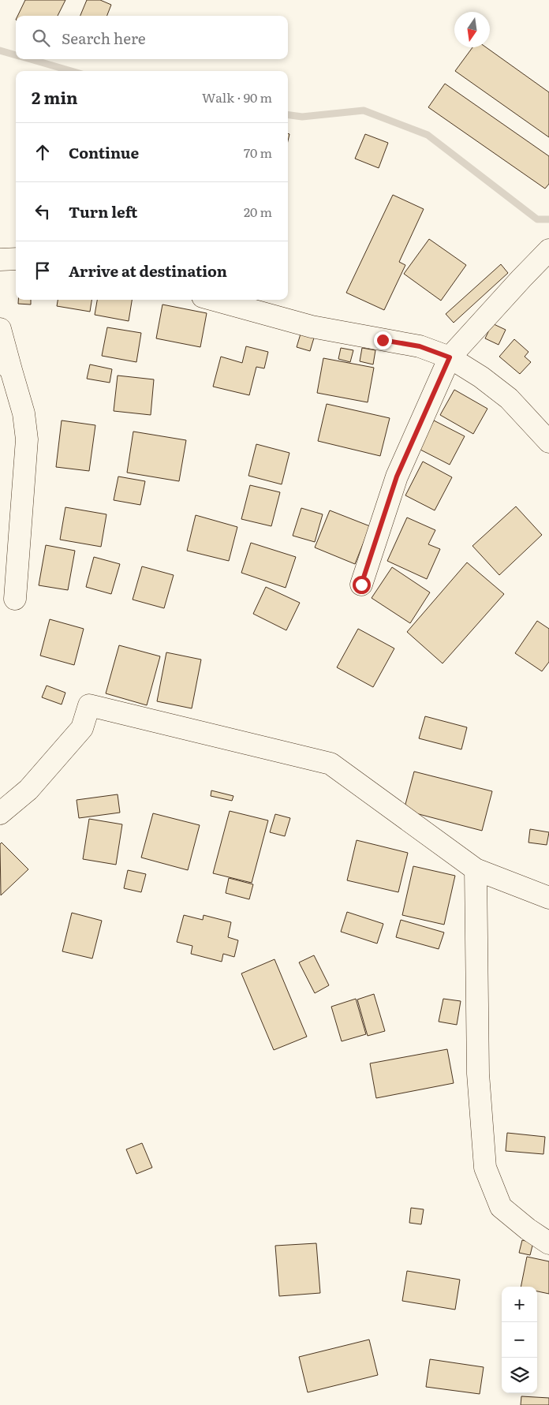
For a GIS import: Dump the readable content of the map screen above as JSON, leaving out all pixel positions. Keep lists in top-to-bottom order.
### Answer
{
  "north": "bottom",
  "page": {
    "search": "Search here",
    "heading": ["2 min", "Walk · 90 m"],
    "list": [
      ["Continue", "70 m"],
      ["Turn left", "20 m"],
      "Arrive at destination"
    ],
    "map_buttons": ["+", "−"]
  }
}
